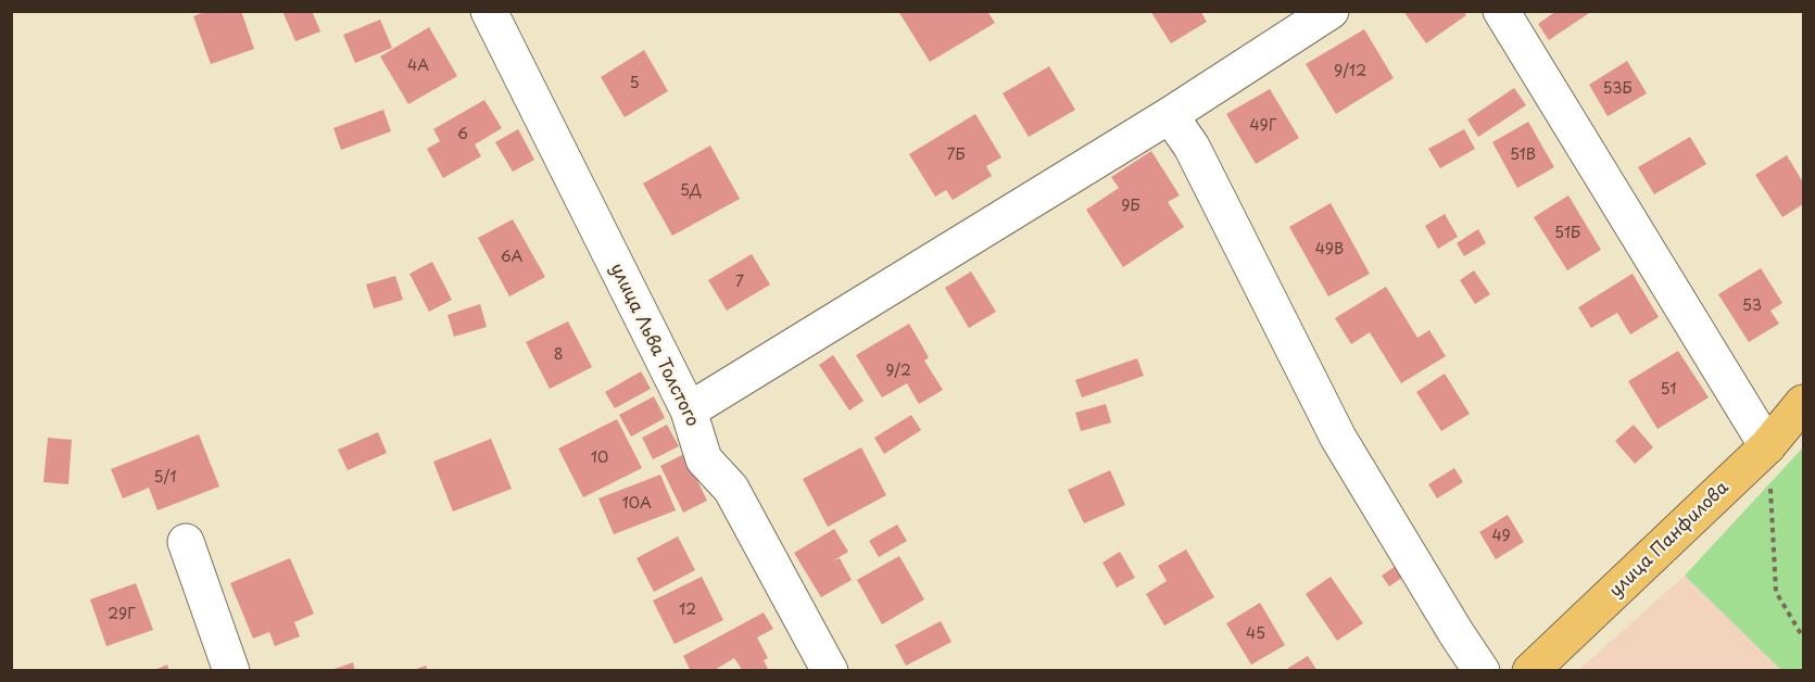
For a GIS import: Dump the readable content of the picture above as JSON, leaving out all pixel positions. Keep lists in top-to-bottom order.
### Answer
{
  "streets": {
    "main road": ["улица Панфилова"],
    "street": ["улица Льва Толстого"]
  },
  "house_numbers": [
    "4А",
    "9/12",
    "5",
    "53Б",
    "49Г",
    "6",
    "7Б",
    "51В",
    "5Д",
    "9Б",
    "51Б",
    "49В",
    "6А",
    "7",
    "53",
    "8",
    "9/2",
    "51",
    "10",
    "5/1",
    "10А",
    "49",
    "12",
    "29Г",
    "45"
  ]
}
